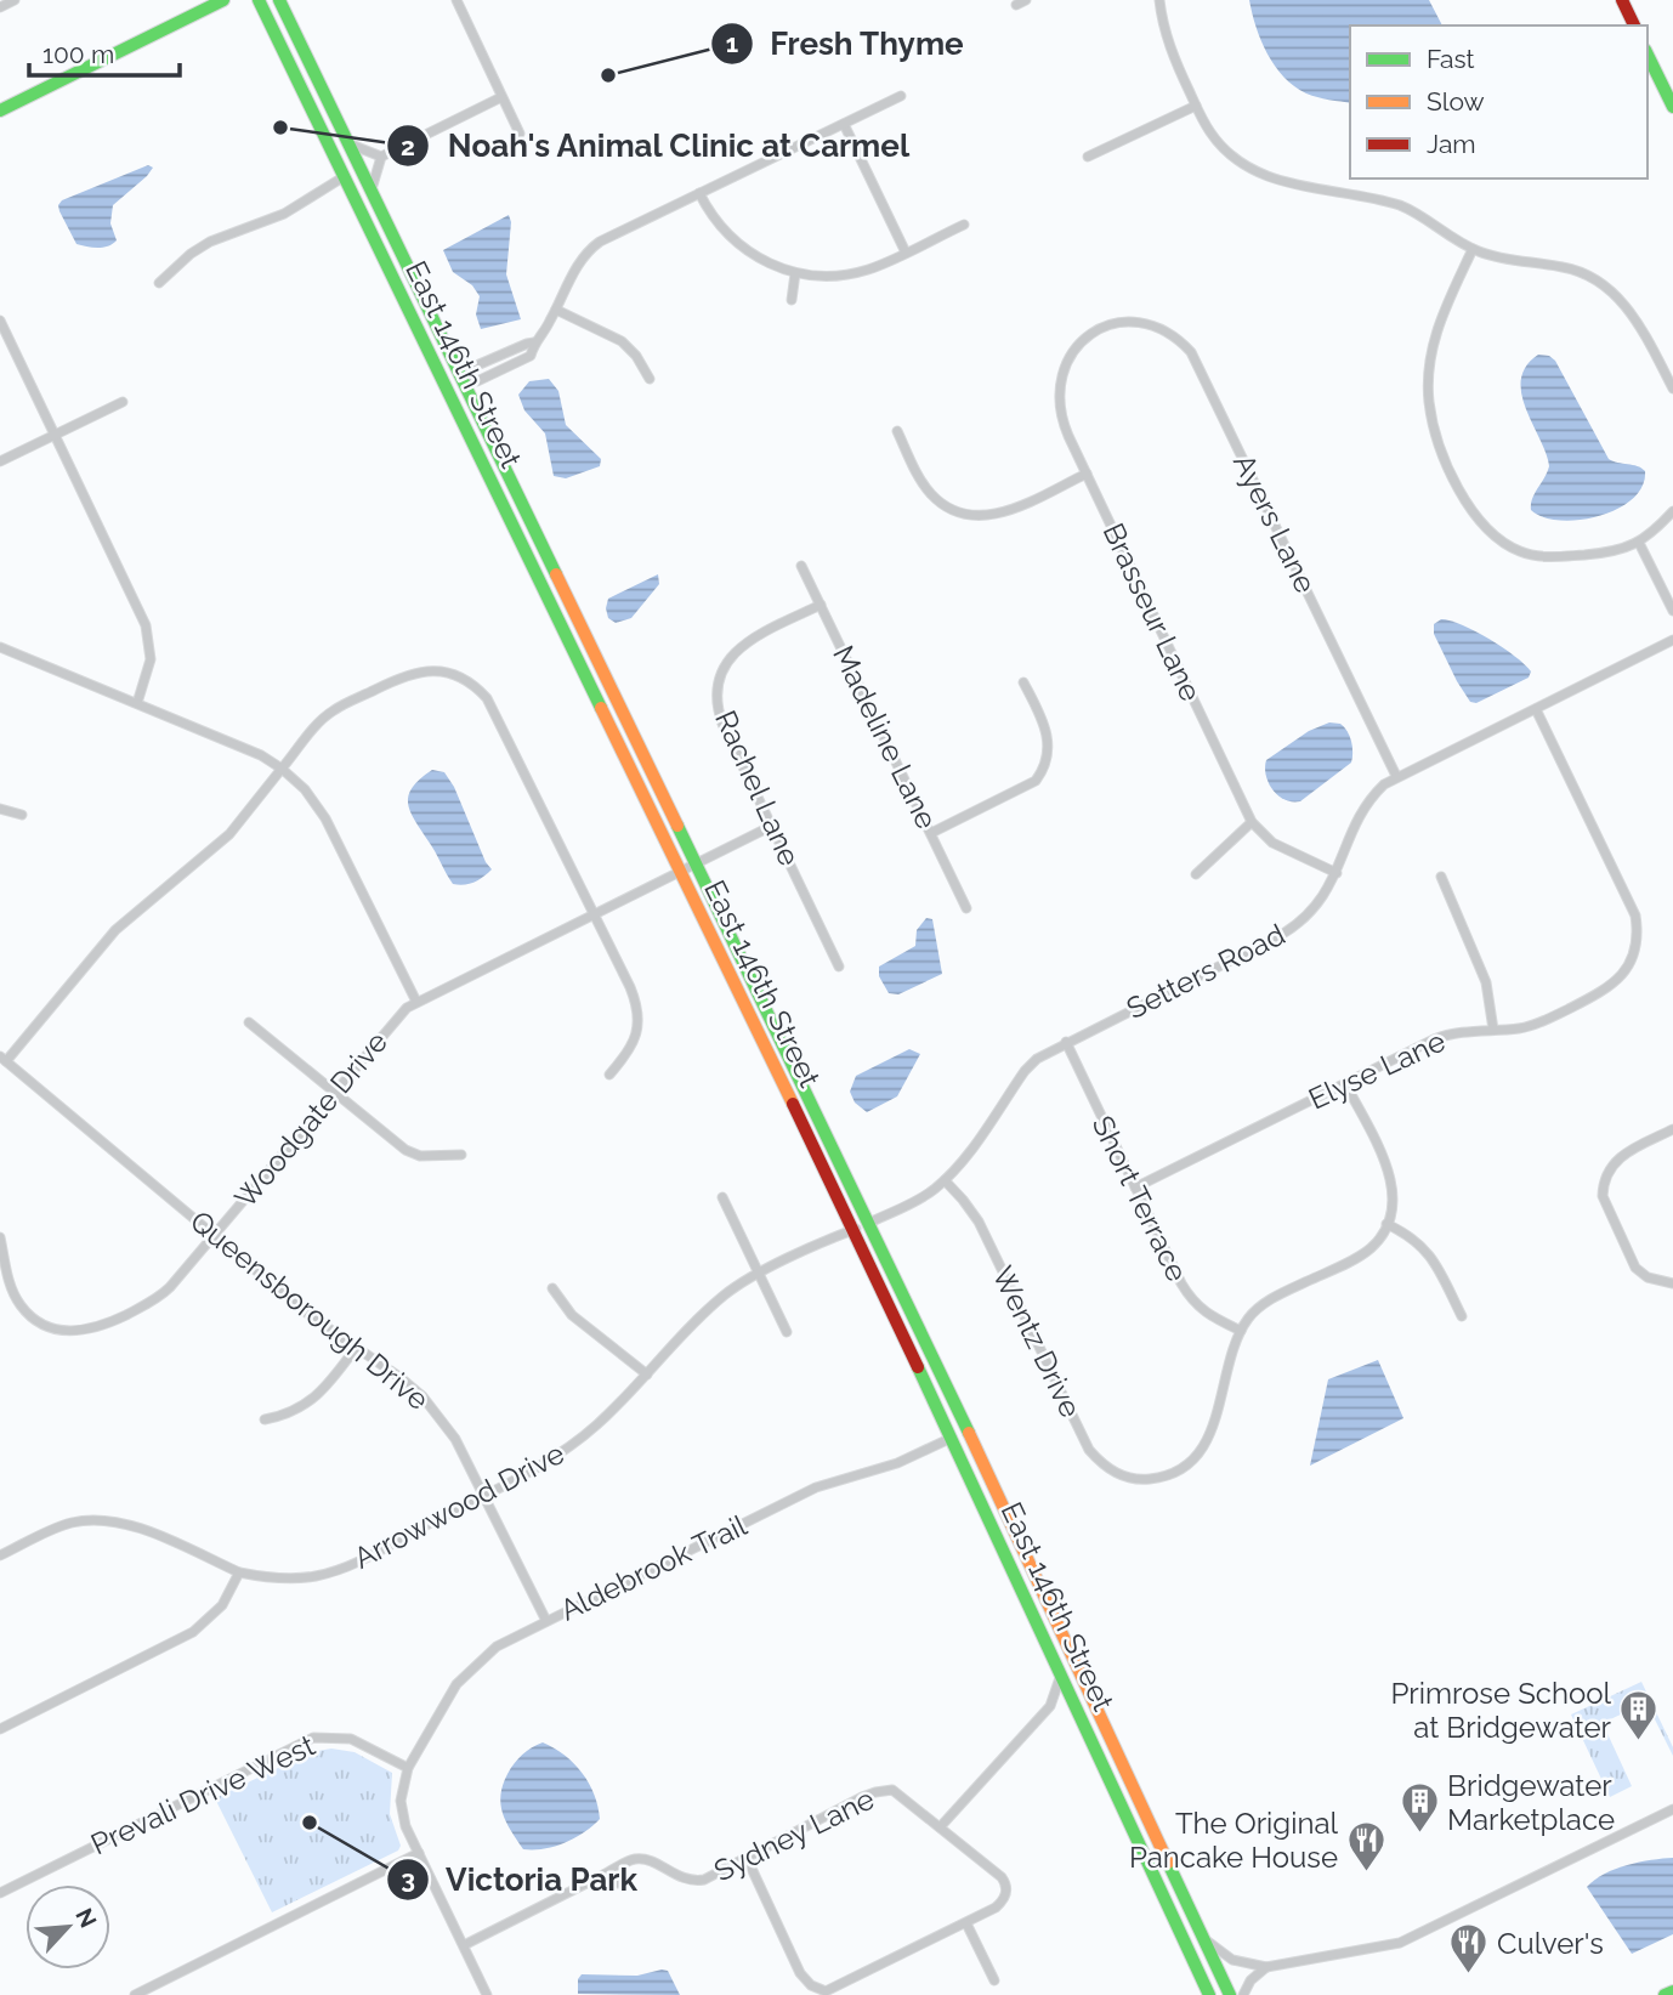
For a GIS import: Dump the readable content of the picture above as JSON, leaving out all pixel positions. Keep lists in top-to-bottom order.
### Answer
{
  "streets": {
    "main road": ["East 146th Street"],
    "street": [
      "Ayers Lane",
      "Brasseur Lane",
      "Madeline Lane",
      "Rachel Lane",
      "Setters Road",
      "Elyse Lane",
      "Woodgate Drive",
      "Short Terrace",
      "Queensborough Drive",
      "Wentz Drive",
      "Arrowwood Drive",
      "Aldebrook Trail",
      "Prevali Drive West",
      "Sydney Lane"
    ]
  },
  "crossings": [
    ["East 146th Street", "Setters Road"],
    ["East 146th Street", "Woodgate Drive"],
    ["East 146th Street", "Arrowwood Drive"],
    ["East 146th Street", "Aldebrook Trail"],
    ["Ayers Lane", "Brasseur Lane"],
    ["Ayers Lane", "Setters Road"],
    ["Brasseur Lane", "Setters Road"],
    ["Madeline Lane", "Rachel Lane"],
    ["Rachel Lane", "Woodgate Drive"],
    ["Setters Road", "Elyse Lane"],
    ["Setters Road", "Short Terrace"],
    ["Setters Road", "Wentz Drive"],
    ["Setters Road", "Arrowwood Drive"],
    ["Elyse Lane", "Short Terrace"],
    ["Woodgate Drive", "Queensborough Drive"],
    ["Short Terrace", "Wentz Drive"],
    ["Queensborough Drive", "Arrowwood Drive"],
    ["Queensborough Drive", "Aldebrook Trail"],
    ["Aldebrook Trail", "Prevali Drive West"]
  ],
  "places": {
    "other": ["Fresh Thyme", "Noah's Animal Clinic at Carmel", "Victoria Park"],
    "building": ["Primrose School at Bridgewater", "Bridgewater Marketplace"],
    "restaurant": ["The Original Pancake House", "Culver's"]
  },
  "legend": ["Fast", "Slow", "Jam"],
  "scale_bar": "100 m",
  "north": "top right"
}
